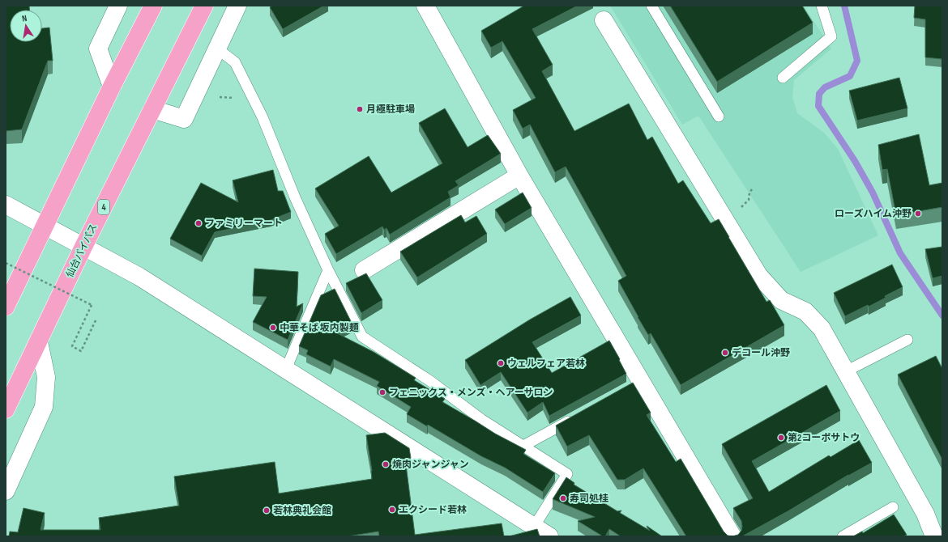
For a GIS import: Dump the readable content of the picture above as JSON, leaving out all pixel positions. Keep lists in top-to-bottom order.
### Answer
{
  "streets": {
    "highway": ["4", "仙台バイパス"]
  },
  "places": [
    "月極駐車場",
    "ローズハイム沖野",
    "ファミリーマート",
    "中華そば 坂内製麺",
    "デコール沖野",
    "ウェルフェア若林",
    "フェニックス・メンズ・ヘアーサロン",
    "第2コーポサトウ",
    "焼肉ジャンジャン",
    "寿司処桂",
    "エクシード若林",
    "若林典礼会館"
  ],
  "north": "top"
}
